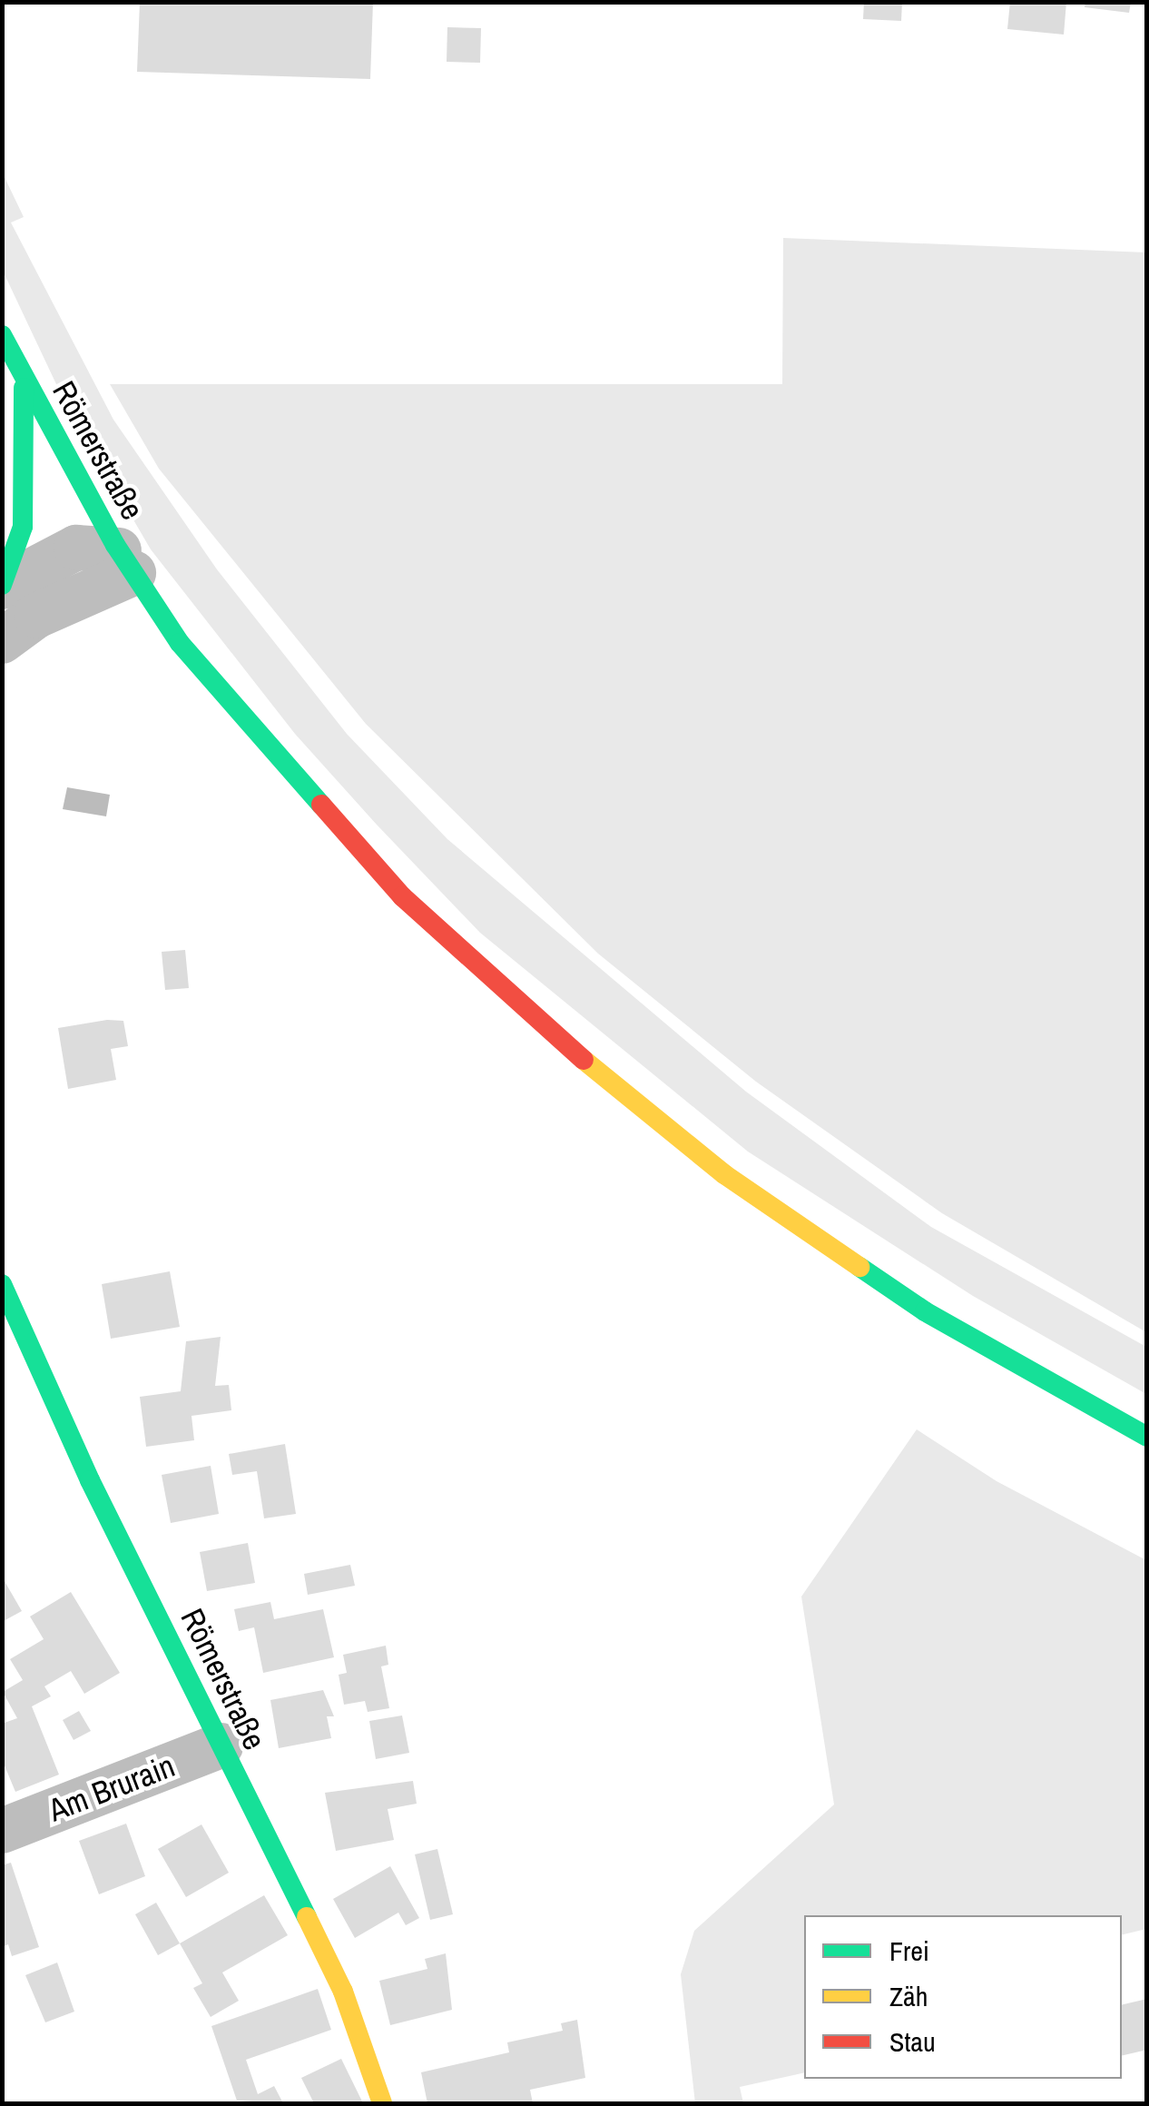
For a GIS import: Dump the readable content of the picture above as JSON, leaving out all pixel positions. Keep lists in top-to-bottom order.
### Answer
{
  "streets": {
    "main road": ["Römerstraße"],
    "street": ["Am Brurain"]
  },
  "crossings": [
    ["Römerstraße", "Am Brurain"]
  ],
  "legend": ["Frei", "Zäh", "Stau"]
}
